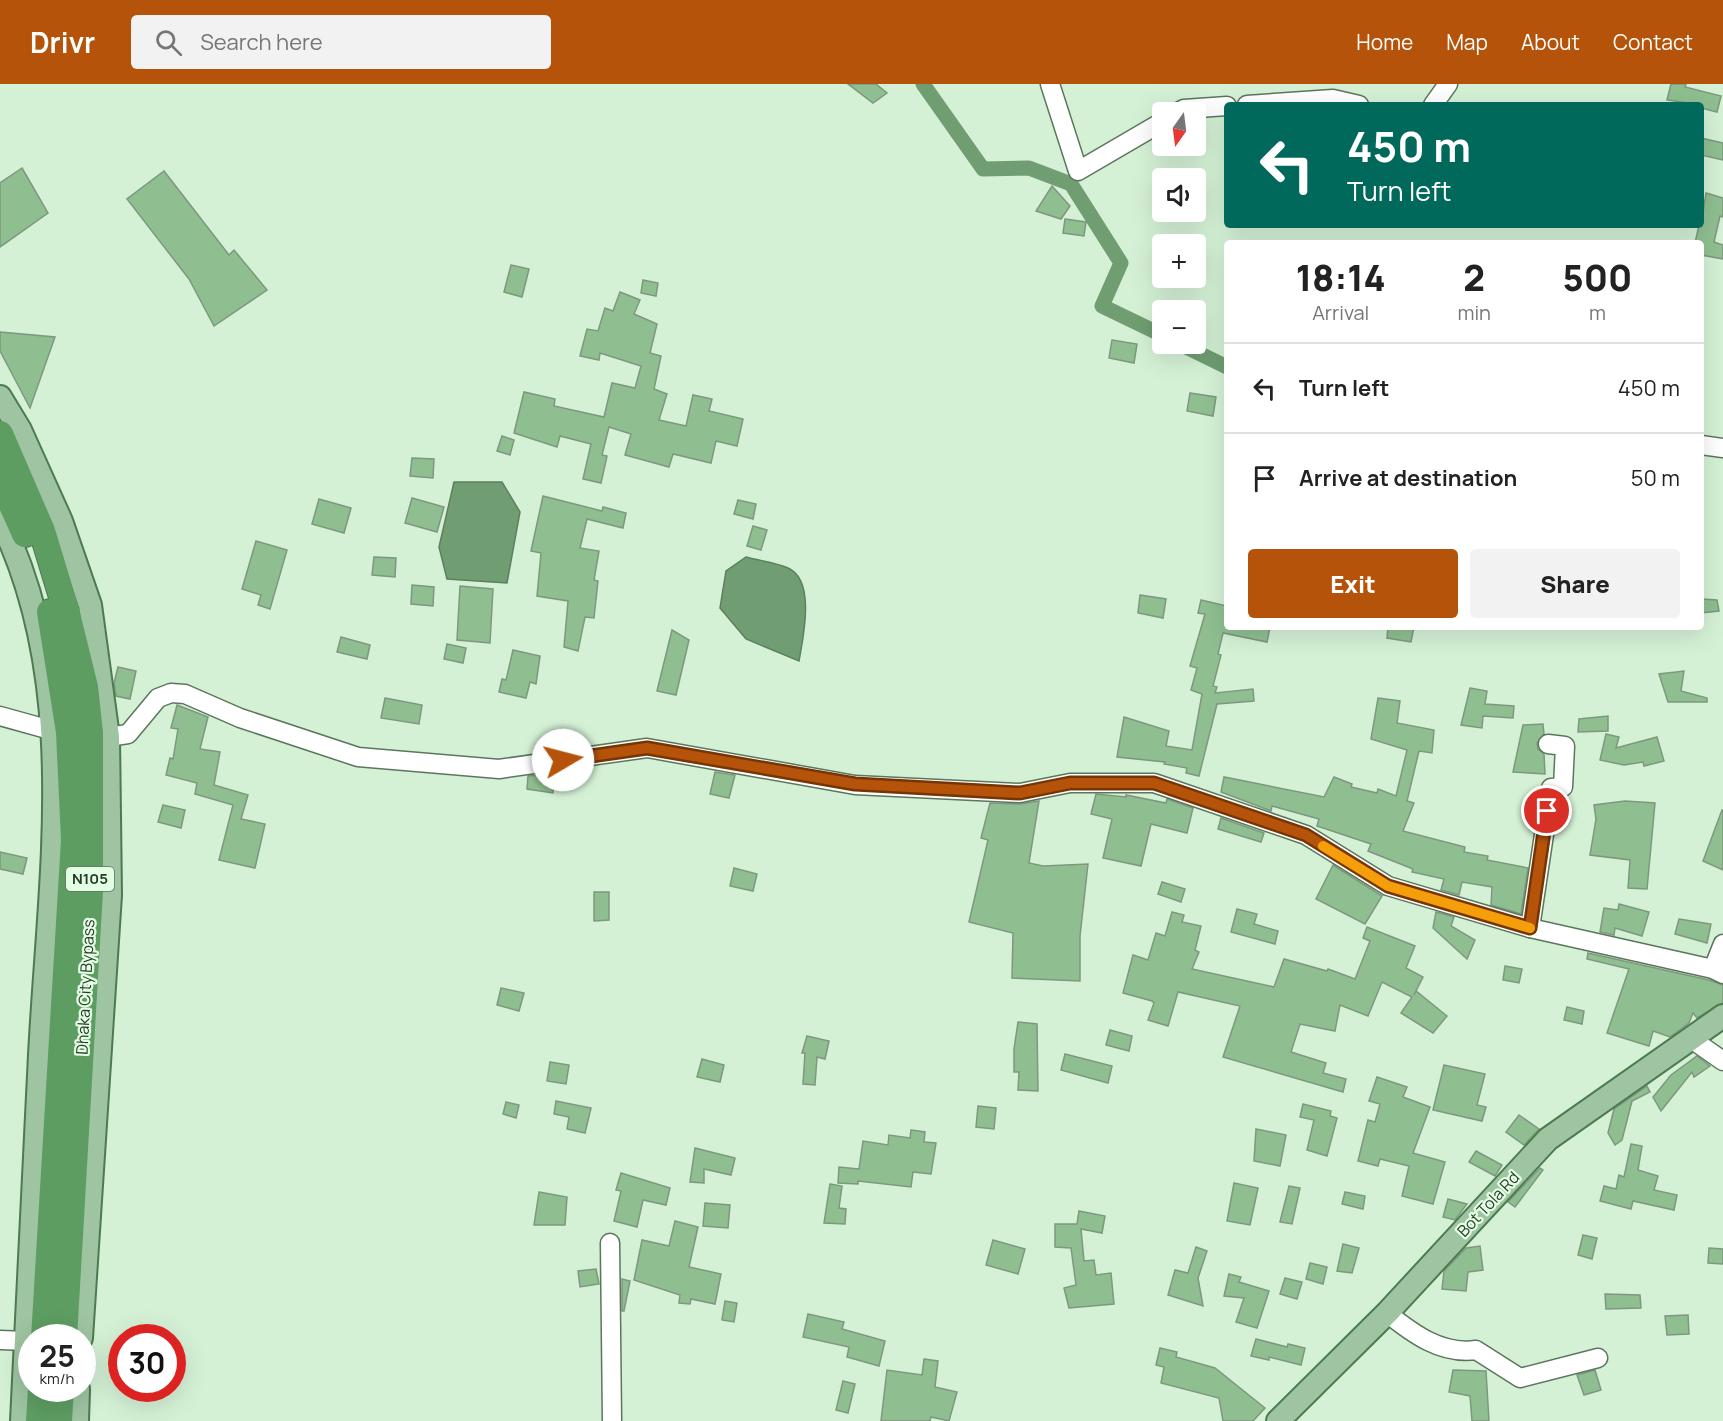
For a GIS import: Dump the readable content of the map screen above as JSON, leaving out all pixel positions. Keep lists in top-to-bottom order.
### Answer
{
  "streets": {
    "highway": ["N105", "Dhaka City Bypass"],
    "main road": ["Bot Tola Rd"]
  },
  "north": "bottom",
  "page": {
    "header": "Drivr",
    "search": "Search here",
    "nav": [
      "Home",
      "Map",
      "About",
      "Contact"
    ],
    "map_buttons": ["+", "−"],
    "turn": ["450 m", "Turn left"],
    "eta": [
      "18:14",
      "Arrival",
      "2",
      "min",
      "500",
      "m"
    ],
    "list": [
      {
        "name": "Turn left",
        "value": "450 m"
      },
      {
        "name": "Arrive at destination",
        "value": "50 m"
      }
    ],
    "buttons": ["Exit", "Share"],
    "speed": "25 km/h",
    "limit": "30"
  }
}
